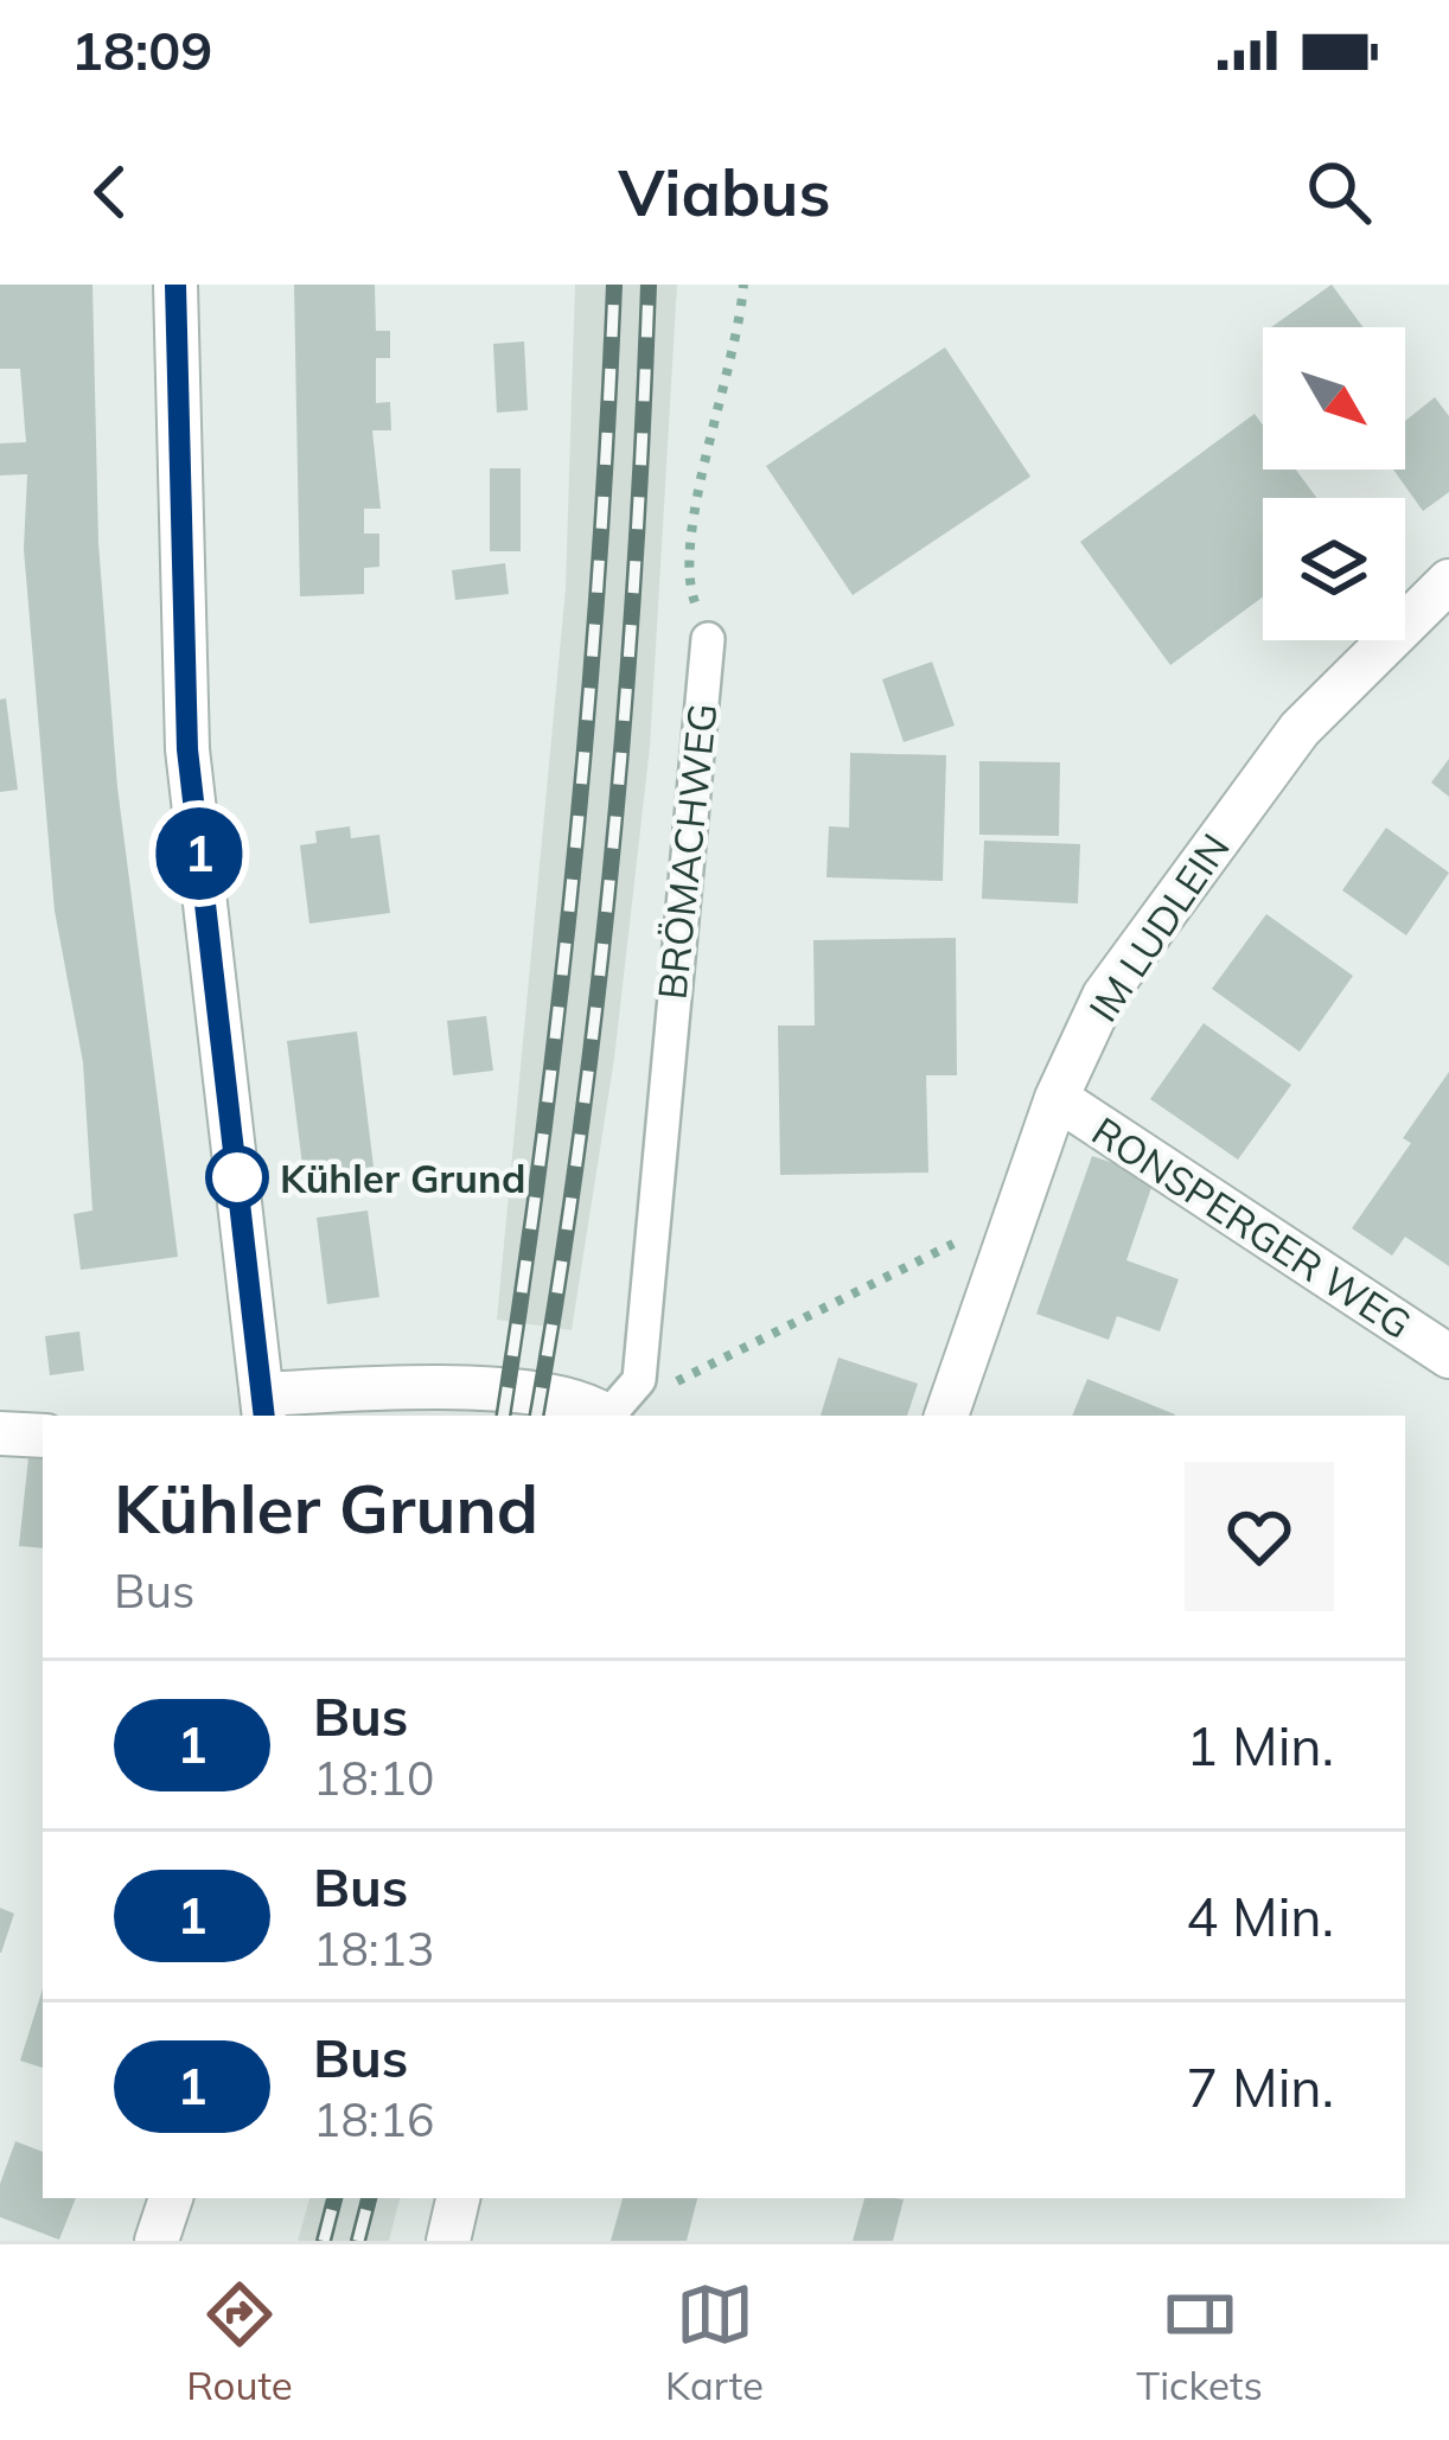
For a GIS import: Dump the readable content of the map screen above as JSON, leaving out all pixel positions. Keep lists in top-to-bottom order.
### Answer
{
  "streets": {
    "street": ["IM LUDLEIN", "RONSPERGER WEG"],
    "lane": ["BRÖMACHWEG"]
  },
  "crossings": [
    ["IM LUDLEIN", "RONSPERGER WEG"]
  ],
  "places": ["Kühler Grund"],
  "lines": ["bus line 1"],
  "north": "bottom right",
  "page": {
    "status": "18:09",
    "header": "Viabus",
    "on_map": "1",
    "heading": ["Kühler Grund", "Bus"],
    "list": [
      {
        "mark": "1",
        "name": "Bus",
        "note": "18:10",
        "value": "1 Min."
      },
      {
        "mark": "1",
        "name": "Bus",
        "note": "18:13",
        "value": "4 Min."
      },
      {
        "mark": "1",
        "name": "Bus",
        "note": "18:16",
        "value": "7 Min."
      }
    ],
    "tabs": ["Route", "Karte", "Tickets"]
  }
}
